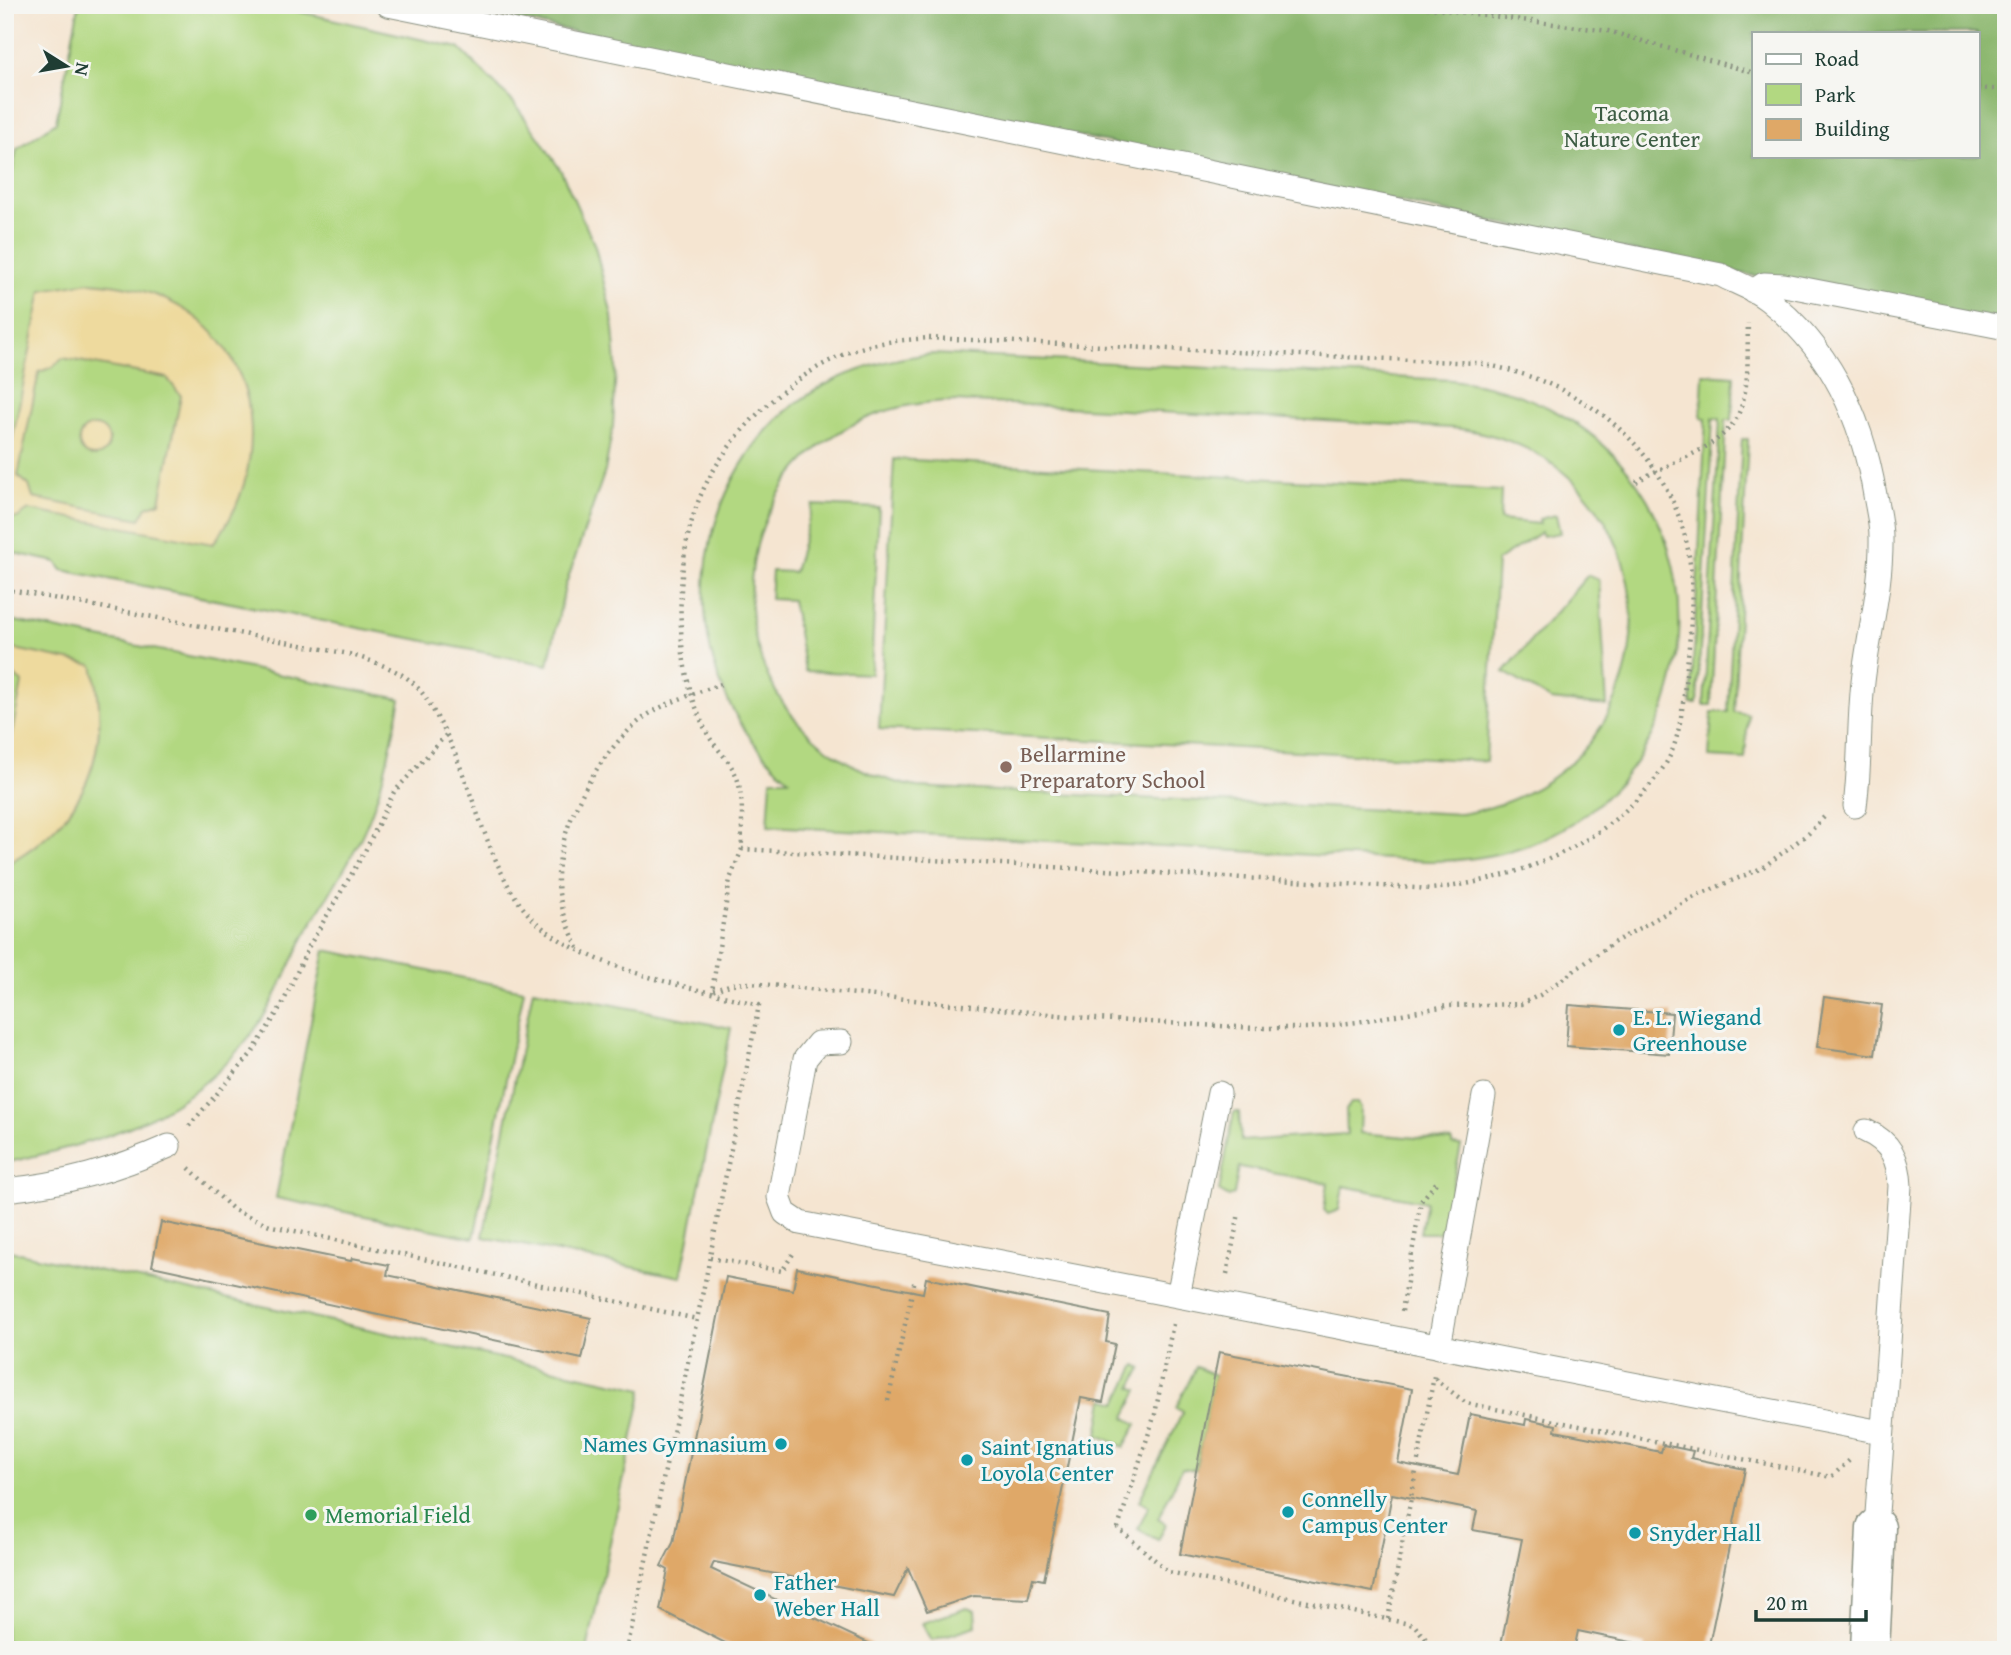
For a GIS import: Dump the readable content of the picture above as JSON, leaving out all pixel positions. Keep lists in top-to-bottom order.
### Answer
{
  "parks": ["Tacoma Nature Center"],
  "places": [
    "Bellarmine Preparatory School",
    "E. L. Wiegand Greenhouse",
    "Names Gymnasium",
    "Saint Ignatius Loyola Center",
    "Connelly Campus Center",
    "Memorial Field",
    "Snyder Hall",
    "Father Weber Hall"
  ],
  "legend": ["Road", "Park", "Building"],
  "scale_bar": "20 m",
  "north": "right"
}
